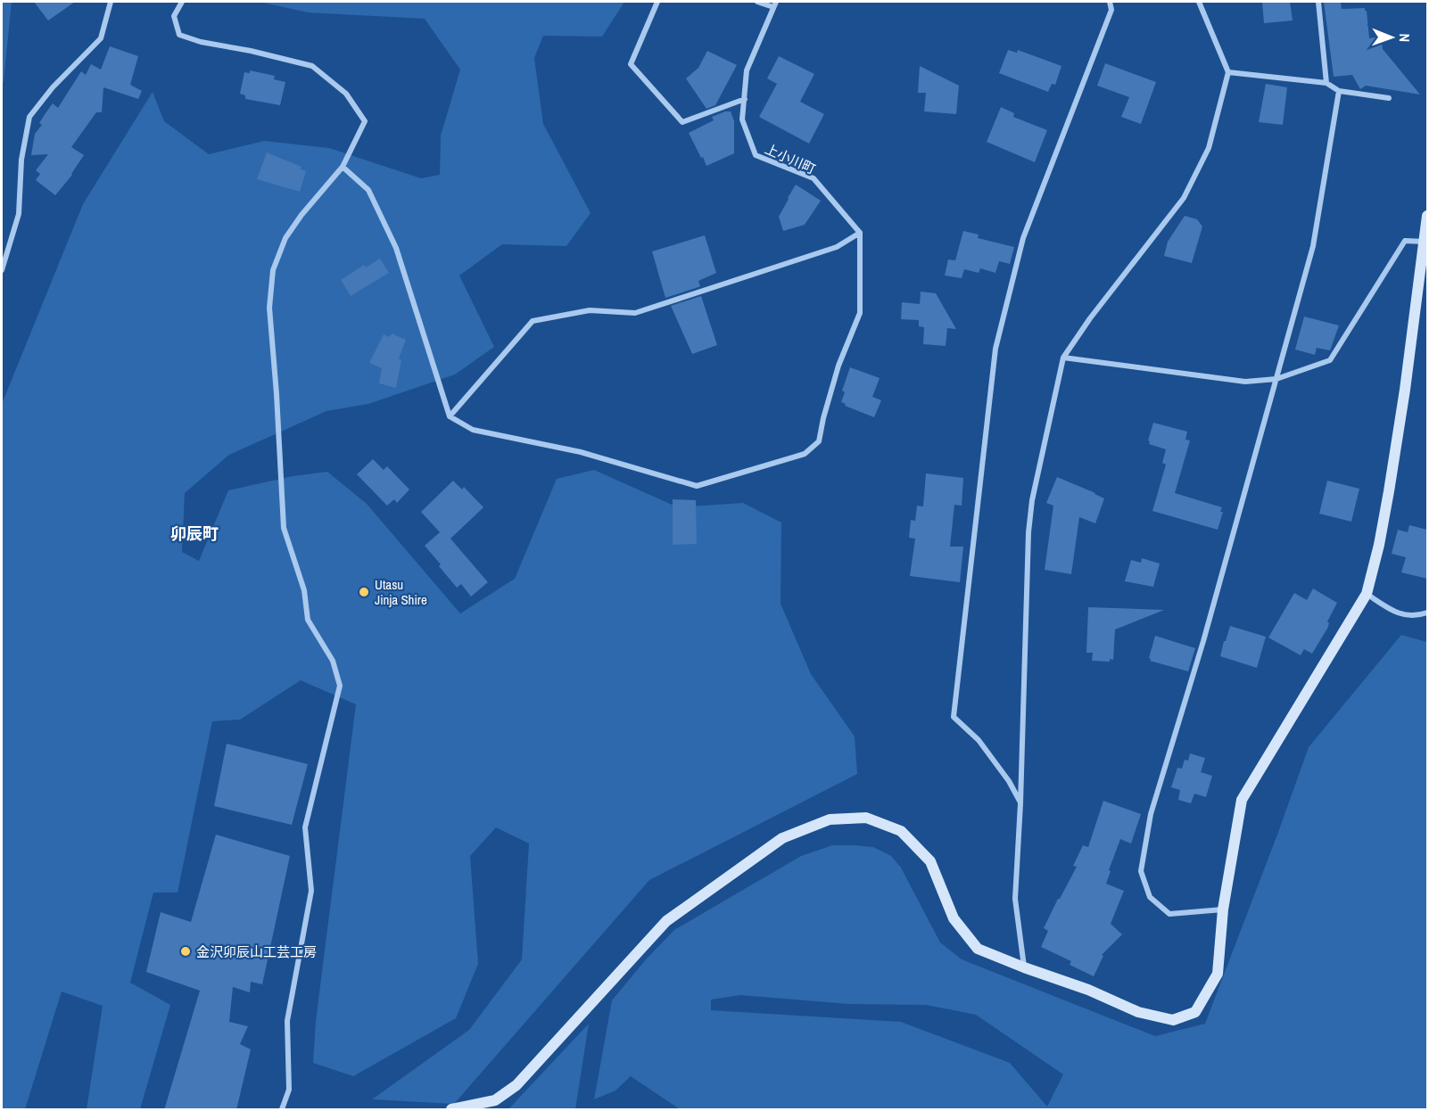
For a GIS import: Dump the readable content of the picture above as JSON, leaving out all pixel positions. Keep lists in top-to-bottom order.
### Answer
{
  "streets": {
    "street": ["上小川町"]
  },
  "districts": ["卯辰町"],
  "places": ["Utasu Jinja Shire", "金沢卯辰山工芸工房"],
  "north": "right"
}
